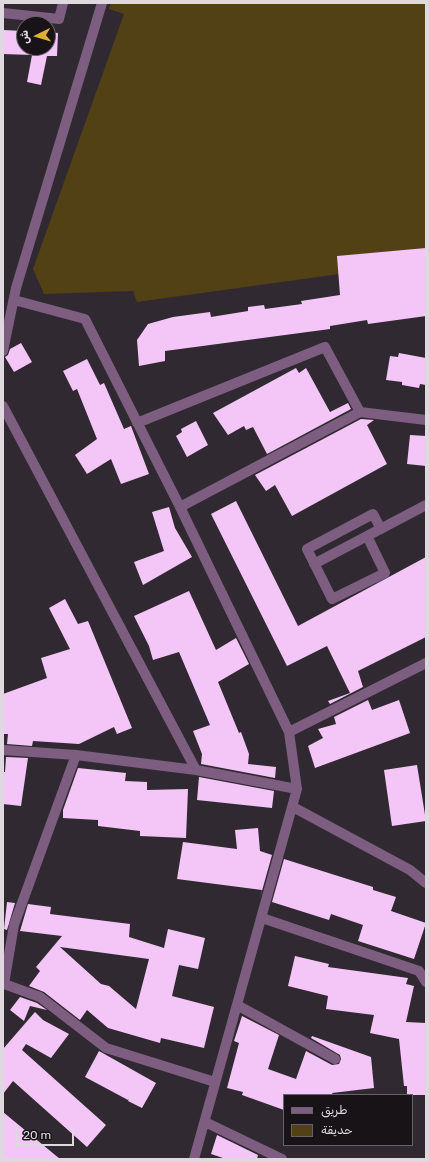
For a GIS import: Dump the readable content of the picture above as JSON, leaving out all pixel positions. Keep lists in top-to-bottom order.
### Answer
{
  "legend": ["طريق", "حديقة"],
  "scale_bar": "20 m",
  "north": "left"
}
